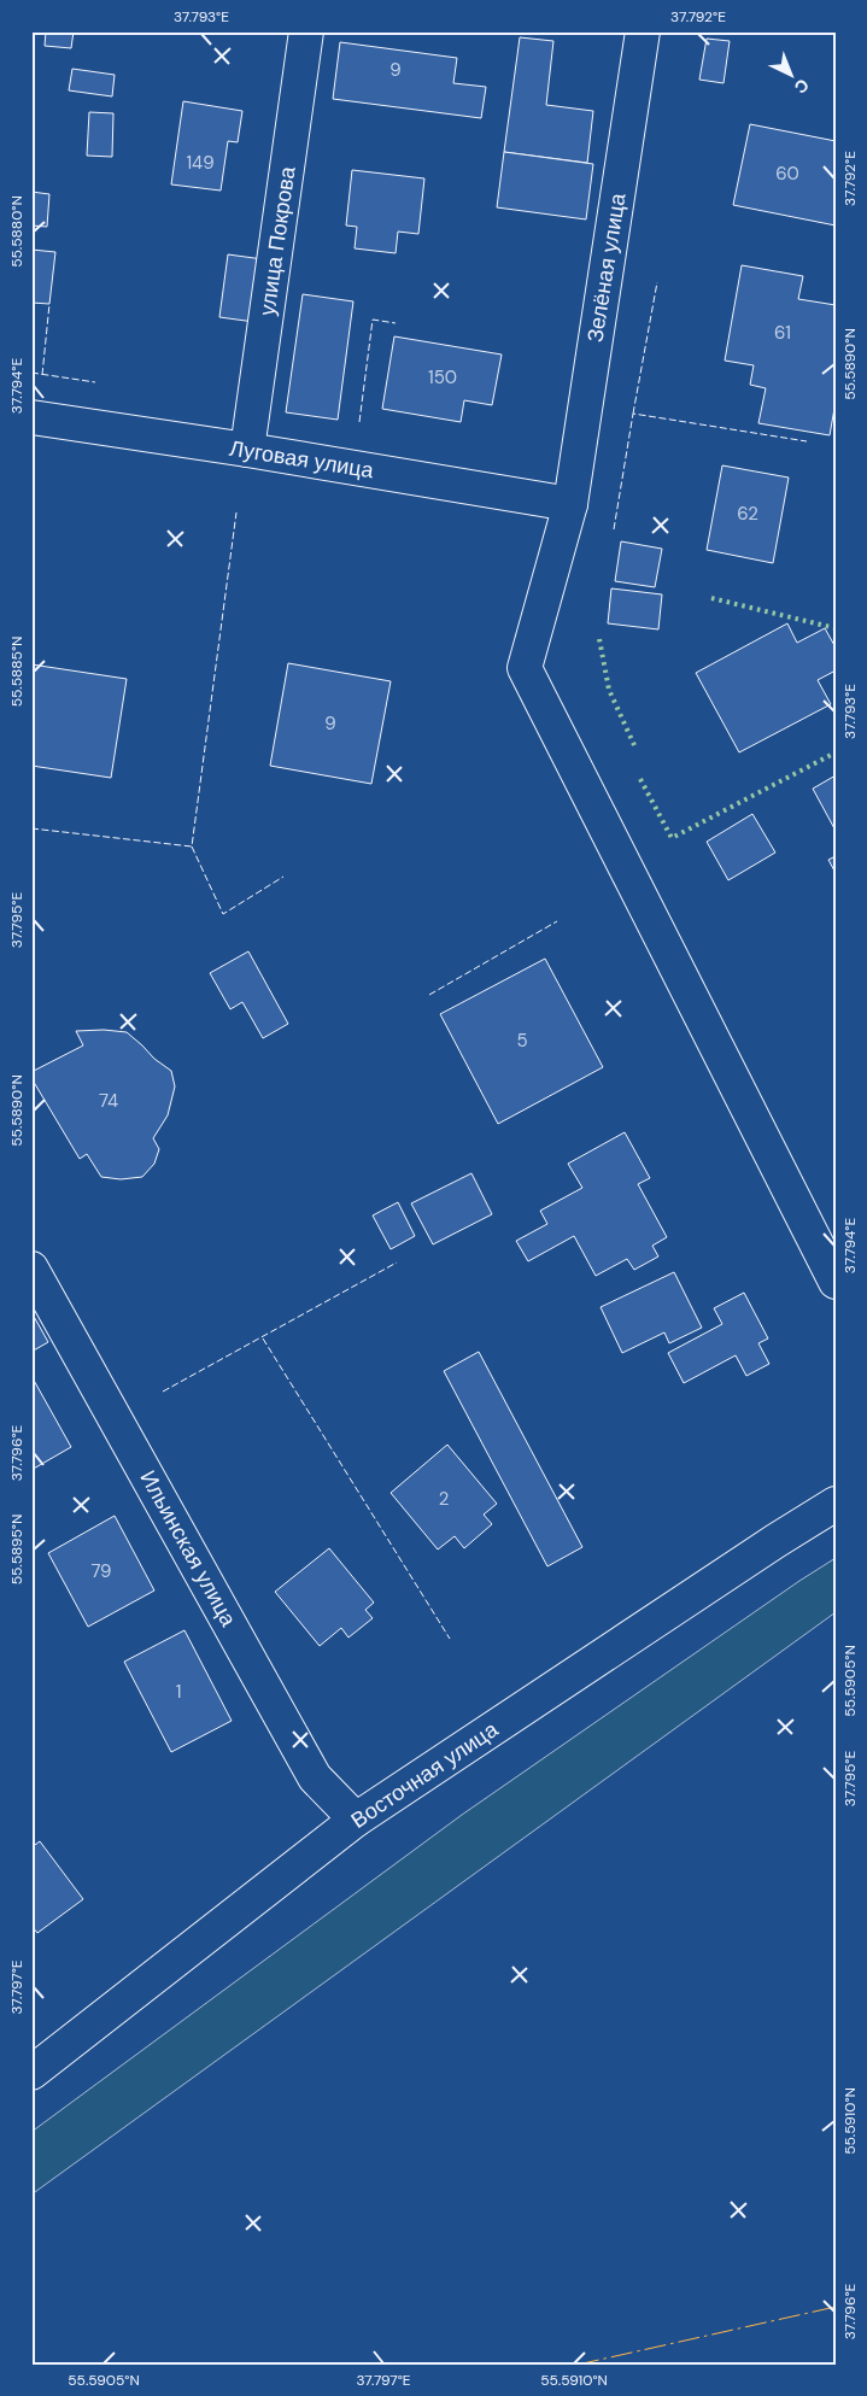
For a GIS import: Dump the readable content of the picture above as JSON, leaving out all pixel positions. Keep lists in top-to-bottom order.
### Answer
{
  "streets": {
    "street": [
      "улица Покрова",
      "Зелёная улица",
      "Луговая улица",
      "Ильинская улица",
      "Восточная улица"
    ]
  },
  "crossings": [
    ["улица Покрова", "Луговая улица"],
    ["Зелёная улица", "Луговая улица"],
    ["Ильинская улица", "Восточная улица"]
  ],
  "house_numbers": [
    "9",
    "149",
    "60",
    "61",
    "150",
    "62",
    "9",
    "5",
    "74",
    "2",
    "79",
    "1"
  ],
  "north": "bottom right",
  "coordinates": [
    "37.793°E",
    "37.792°E",
    "55.5880°N",
    "55.5890°N",
    "37.794°E",
    "55.5885°N",
    "37.795°E",
    "37.796°E",
    "55.5895°N",
    "55.5905°N",
    "37.797°E",
    "55.5910°N"
  ]
}
